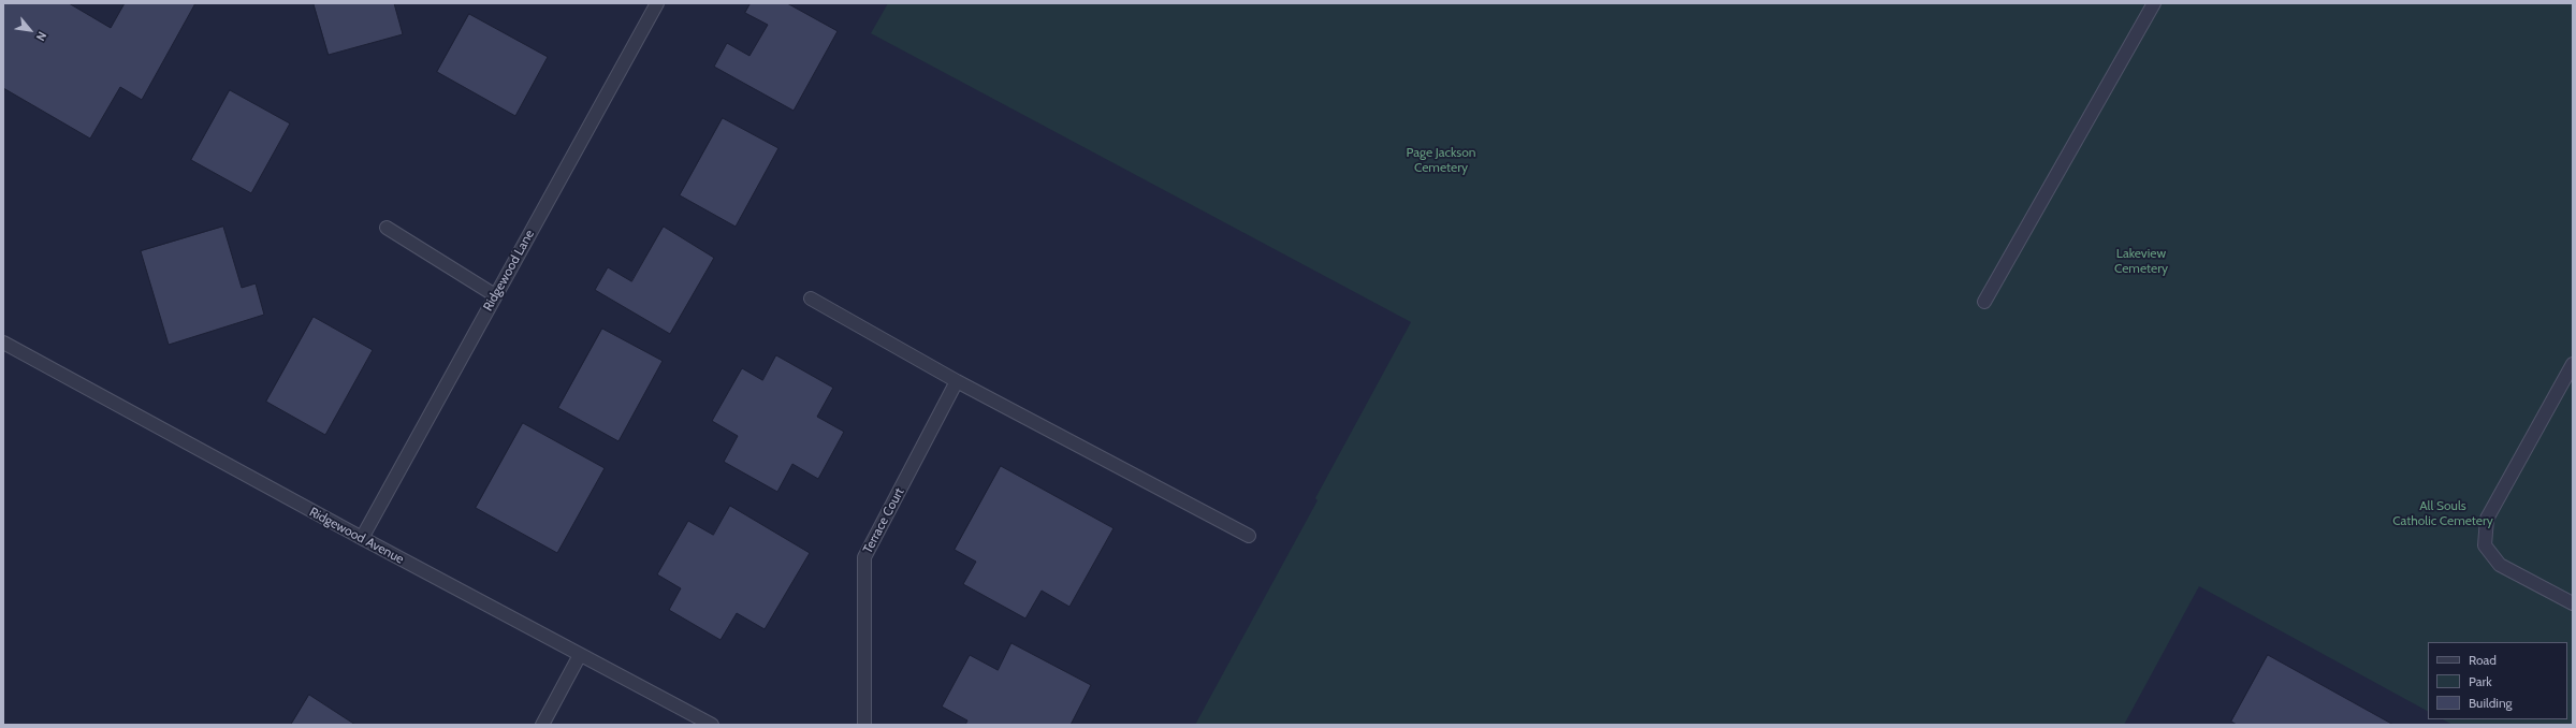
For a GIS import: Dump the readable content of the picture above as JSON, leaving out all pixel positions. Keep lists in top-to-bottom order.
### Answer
{
  "streets": {
    "street": ["Ridgewood Lane", "Terrace Court", "Ridgewood Avenue"]
  },
  "crossings": [
    ["Ridgewood Lane", "Ridgewood Avenue"]
  ],
  "parks": ["Page Jackson Cemetery", "Lakeview Cemetery", "All Souls Catholic Cemetery"],
  "legend": ["Road", "Park", "Building"],
  "north": "bottom right"
}
